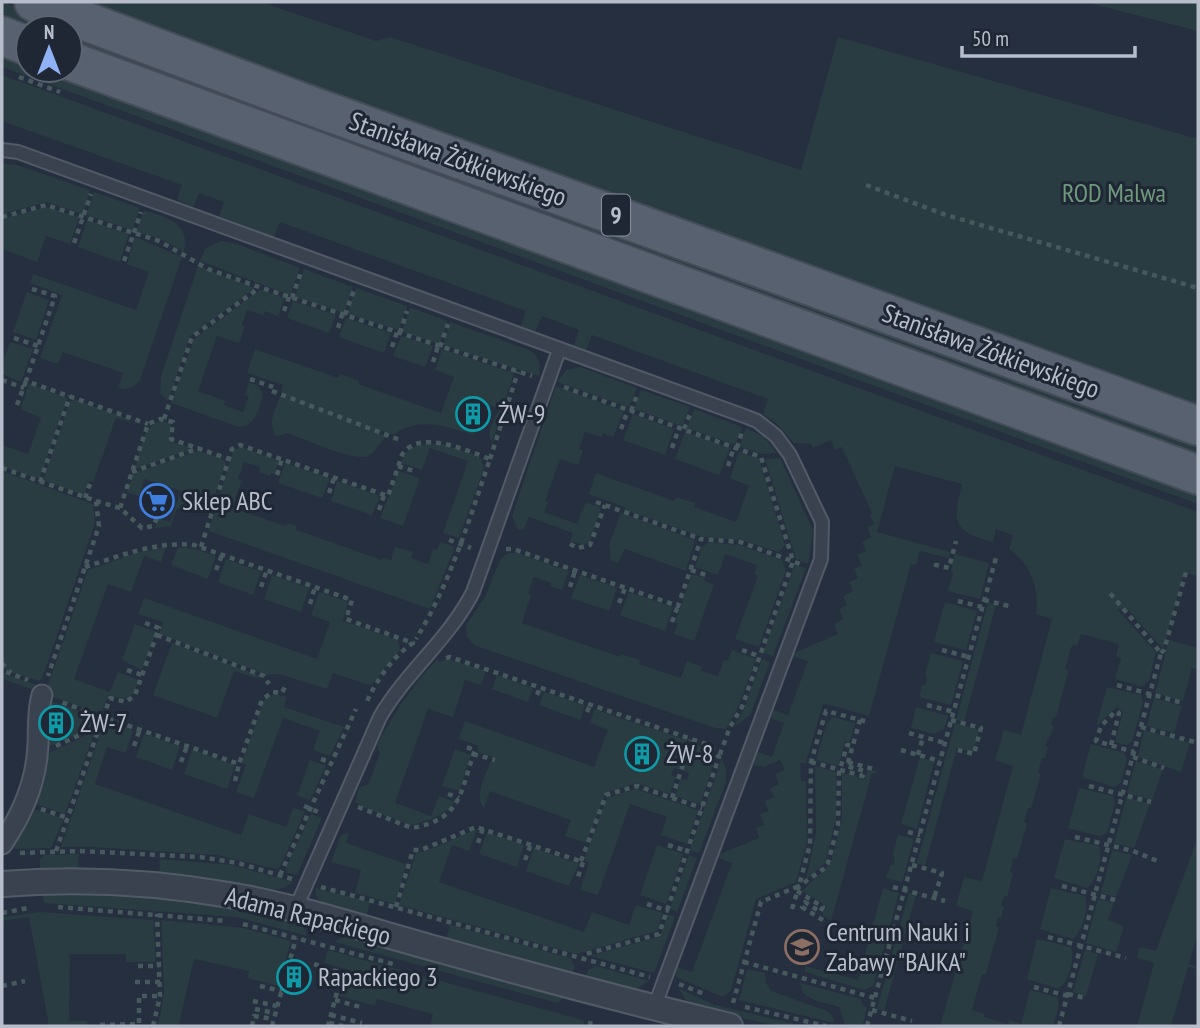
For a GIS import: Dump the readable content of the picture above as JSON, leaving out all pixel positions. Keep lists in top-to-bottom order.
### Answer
{
  "streets": {
    "main road": ["Stanisława Żółkiewskiego", "9"],
    "street": ["Adama Rapackiego"]
  },
  "parks": ["ROD Malwa"],
  "places": {
    "building": [
      "ŻW-9",
      "ŻW-7",
      "ŻW-8",
      "Rapackiego 3"
    ],
    "supermarket": ["Sklep ABC"],
    "school or university": ["Centrum Nauki i Zabawy \"BAJKA\""]
  },
  "scale_bar": "50 m",
  "north": "top"
}
